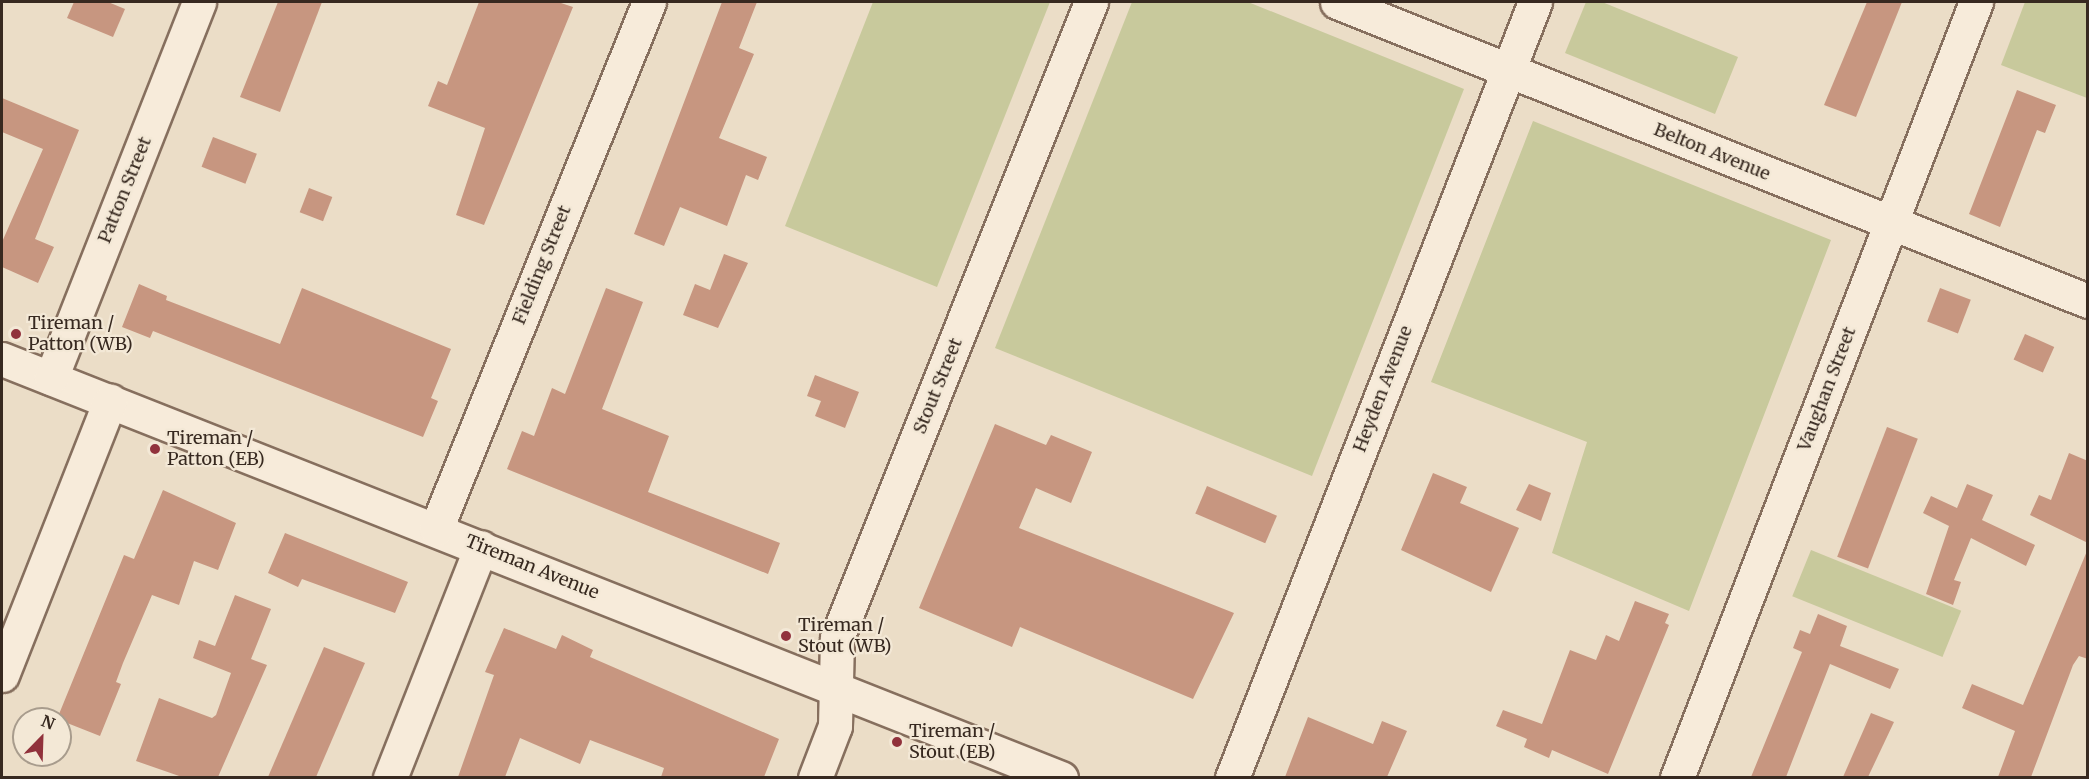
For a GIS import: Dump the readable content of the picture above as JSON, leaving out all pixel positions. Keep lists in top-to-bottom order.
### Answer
{
  "streets": {
    "street": [
      "Belton Avenue",
      "Patton Street",
      "Fielding Street",
      "Stout Street",
      "Heyden Avenue",
      "Vaughan Street",
      "Tireman Avenue"
    ]
  },
  "crossings": [
    ["Belton Avenue", "Heyden Avenue"],
    ["Belton Avenue", "Vaughan Street"],
    ["Patton Street", "Tireman Avenue"],
    ["Fielding Street", "Tireman Avenue"],
    ["Stout Street", "Tireman Avenue"]
  ],
  "places": [
    "Tireman / Patton (WB)",
    "Tireman / Patton (EB)",
    "Tireman / Stout (WB)",
    "Tireman / Stout (EB)"
  ],
  "north": "top right"
}
